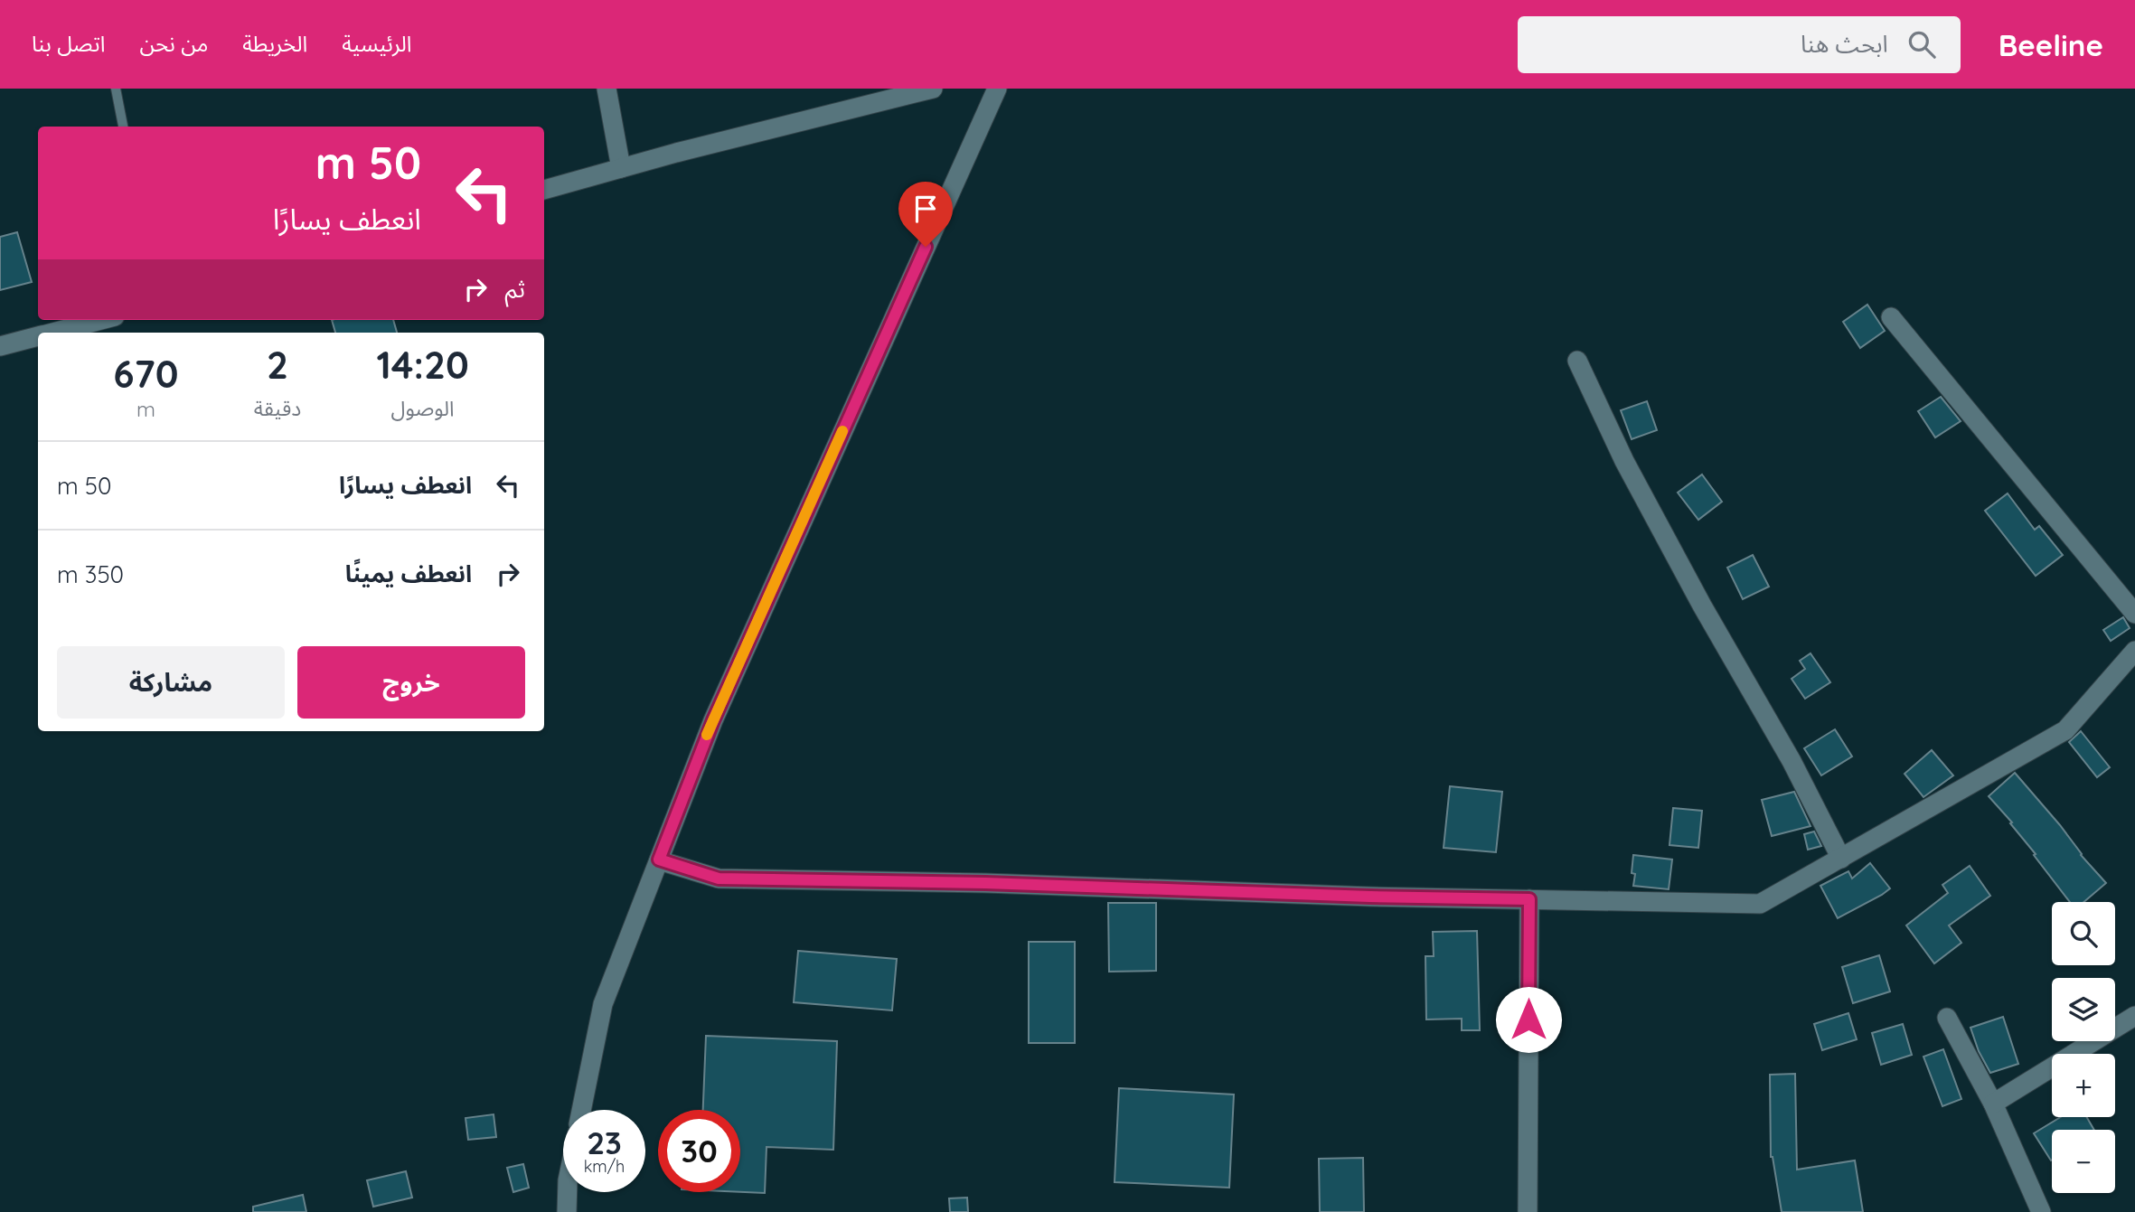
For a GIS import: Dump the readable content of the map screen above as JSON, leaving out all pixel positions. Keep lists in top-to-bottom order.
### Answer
{
  "page": {
    "header": "Beeline",
    "search": "ابحث هنا",
    "nav": [
      "الرئيسية",
      "الخريطة",
      "من نحن",
      "اتصل بنا"
    ],
    "turn": ["50 m", "انعطف يسارًا"],
    "then": "ثم",
    "eta": [
      "14:20",
      "الوصول",
      "2",
      "دقيقة",
      "670",
      "m"
    ],
    "list": [
      {
        "name": "انعطف يسارًا",
        "value": "50 m"
      },
      {
        "name": "انعطف يمينًا",
        "value": "350 m"
      }
    ],
    "buttons": ["خروج", "مشاركة"],
    "map_buttons": ["+", "−"],
    "speed": "23 km/h",
    "limit": "30"
  }
}
